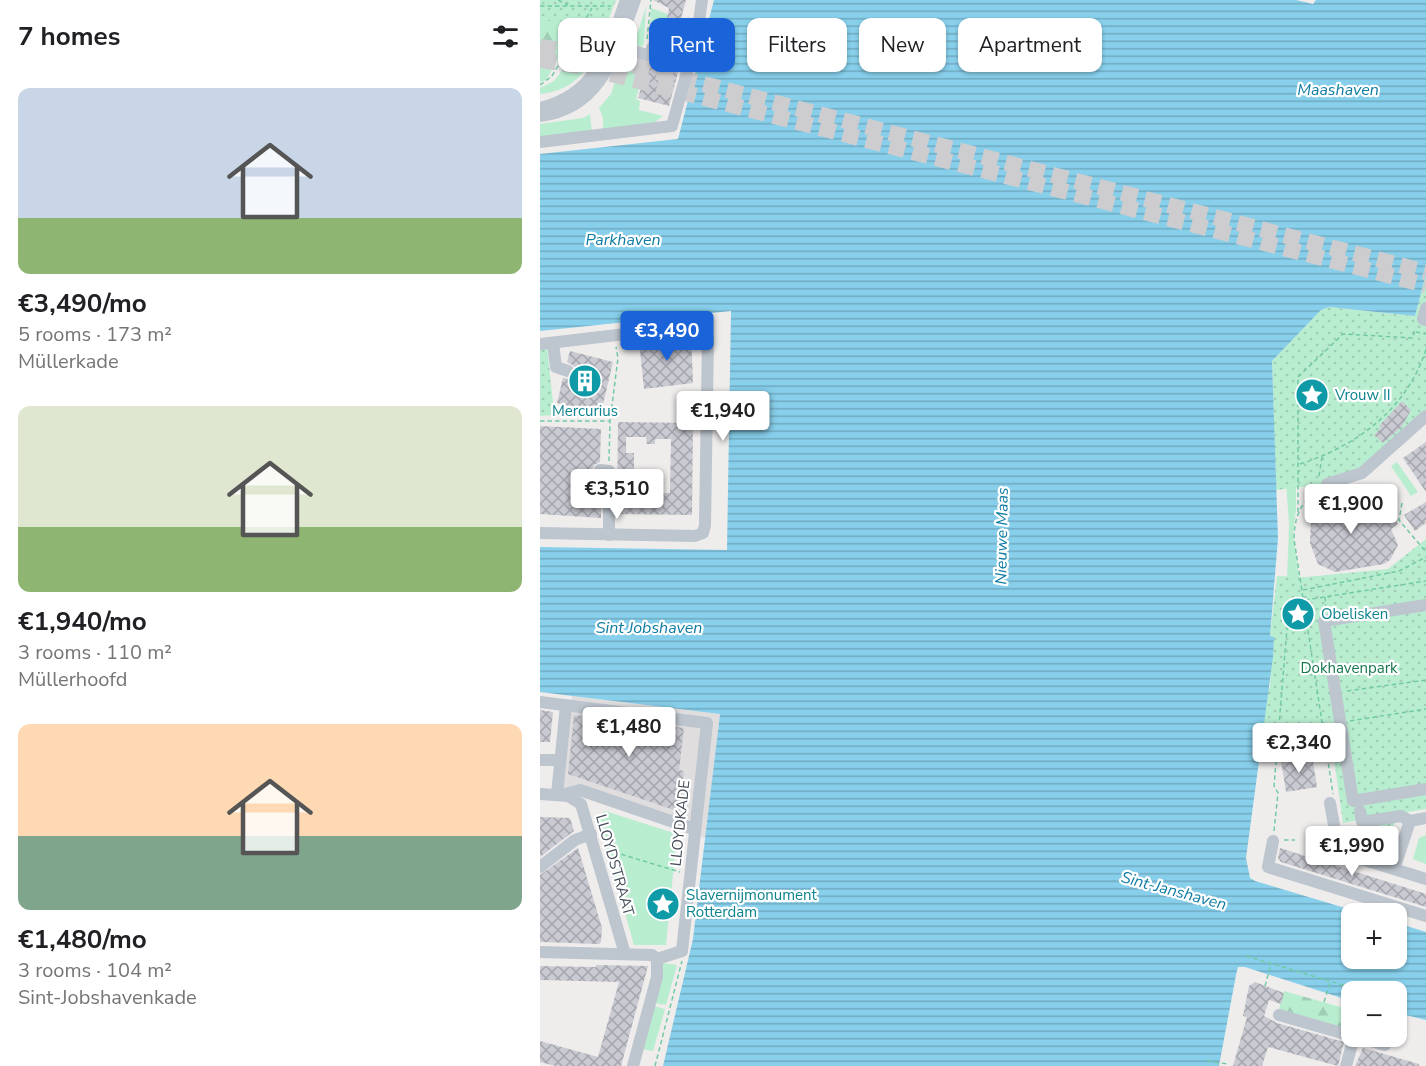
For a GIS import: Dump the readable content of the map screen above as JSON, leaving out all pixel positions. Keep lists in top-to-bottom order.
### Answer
{
  "streets": {
    "street": ["LLOYDKADE", "LLOYDSTRAAT"]
  },
  "crossings": [
    ["LLOYDKADE", "LLOYDSTRAAT"]
  ],
  "water": [
    "Maashaven",
    "Parkhaven",
    "Nieuwe Maas",
    "Sint Jobshaven",
    "Sint-Janshaven"
  ],
  "parks": ["Dokhavenpark"],
  "places": {
    "building": ["Mercurius"],
    "place": ["Vrouw II", "Obelisken", "Slavernijmonument Rotterdam"]
  },
  "page": {
    "heading": "7 homes",
    "chip": [
      "Buy",
      "Rent",
      "Filters",
      "New",
      "Apartment"
    ],
    "list": [
      {
        "name": "€3,490/mo",
        "note": "5 rooms · 173 m² · Müllerkade"
      },
      {
        "name": "€1,940/mo",
        "note": "3 rooms · 110 m² · Müllerhoofd"
      },
      {
        "name": "€1,480/mo",
        "note": "3 rooms · 104 m² · Sint-Jobshavenkade"
      }
    ],
    "price": [
      "€3,490",
      "€1,940",
      "€3,510",
      "€1,900",
      "€1,480",
      "€2,340",
      "€1,990"
    ],
    "map_buttons": ["+", "−"]
  }
}
